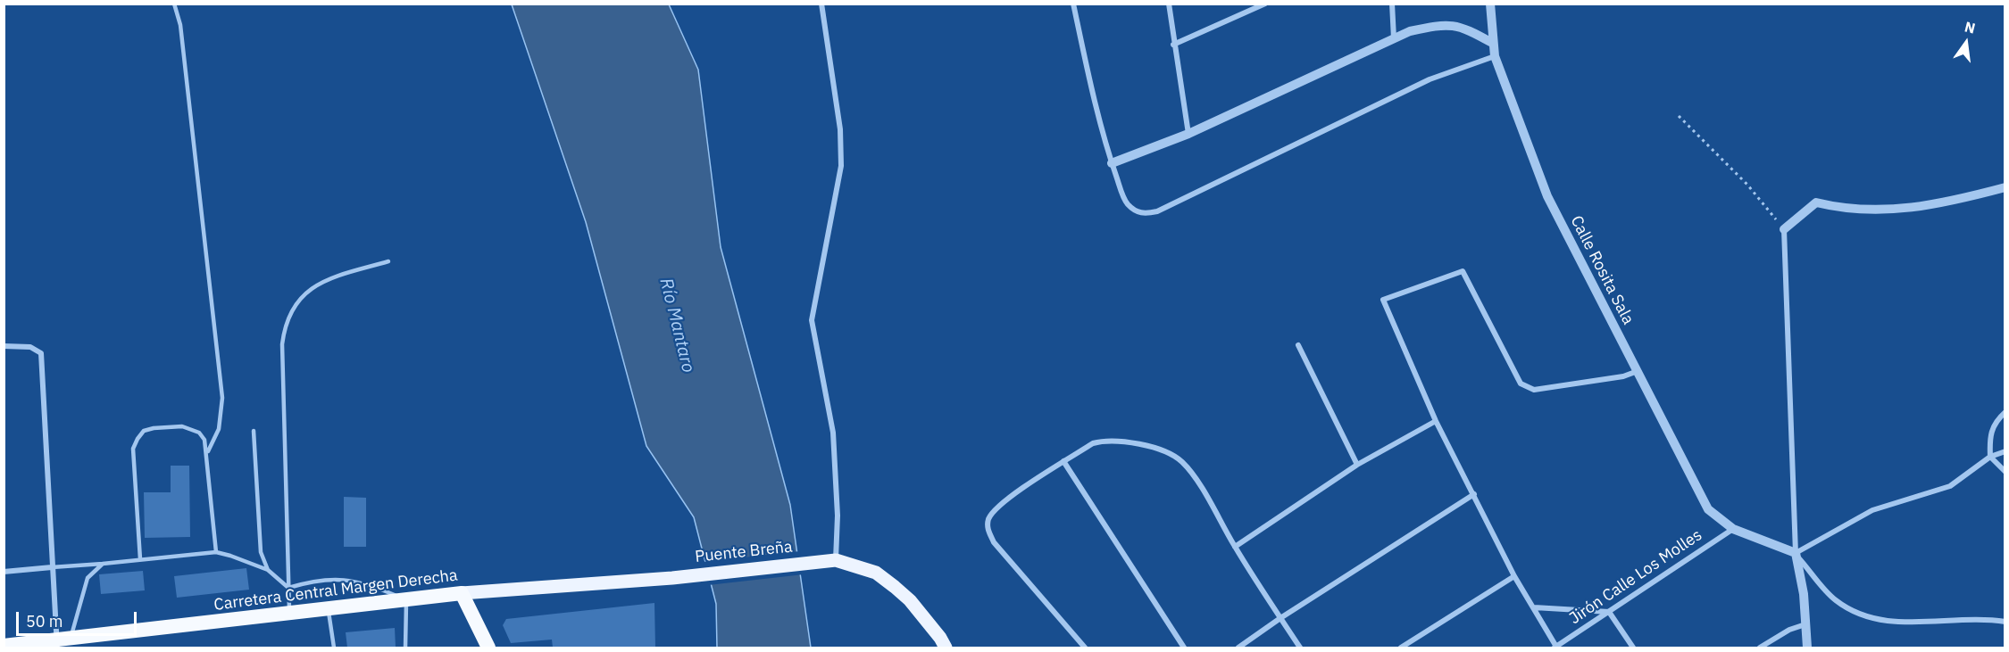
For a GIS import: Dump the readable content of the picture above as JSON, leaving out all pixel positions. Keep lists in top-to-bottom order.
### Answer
{
  "streets": {
    "highway": ["Carretera Central Margen Derecha"],
    "main road": ["Puente Breña"],
    "street": ["Calle Rosita Sala", "Jirón Calle Los Molles"]
  },
  "crossings": [
    ["Calle Rosita Sala", "Jirón Calle Los Molles"],
    ["Puente Breña", "Carretera Central Margen Derecha"]
  ],
  "water": ["Río Mantaro"],
  "scale_bar": "50 m",
  "north": "top"
}
